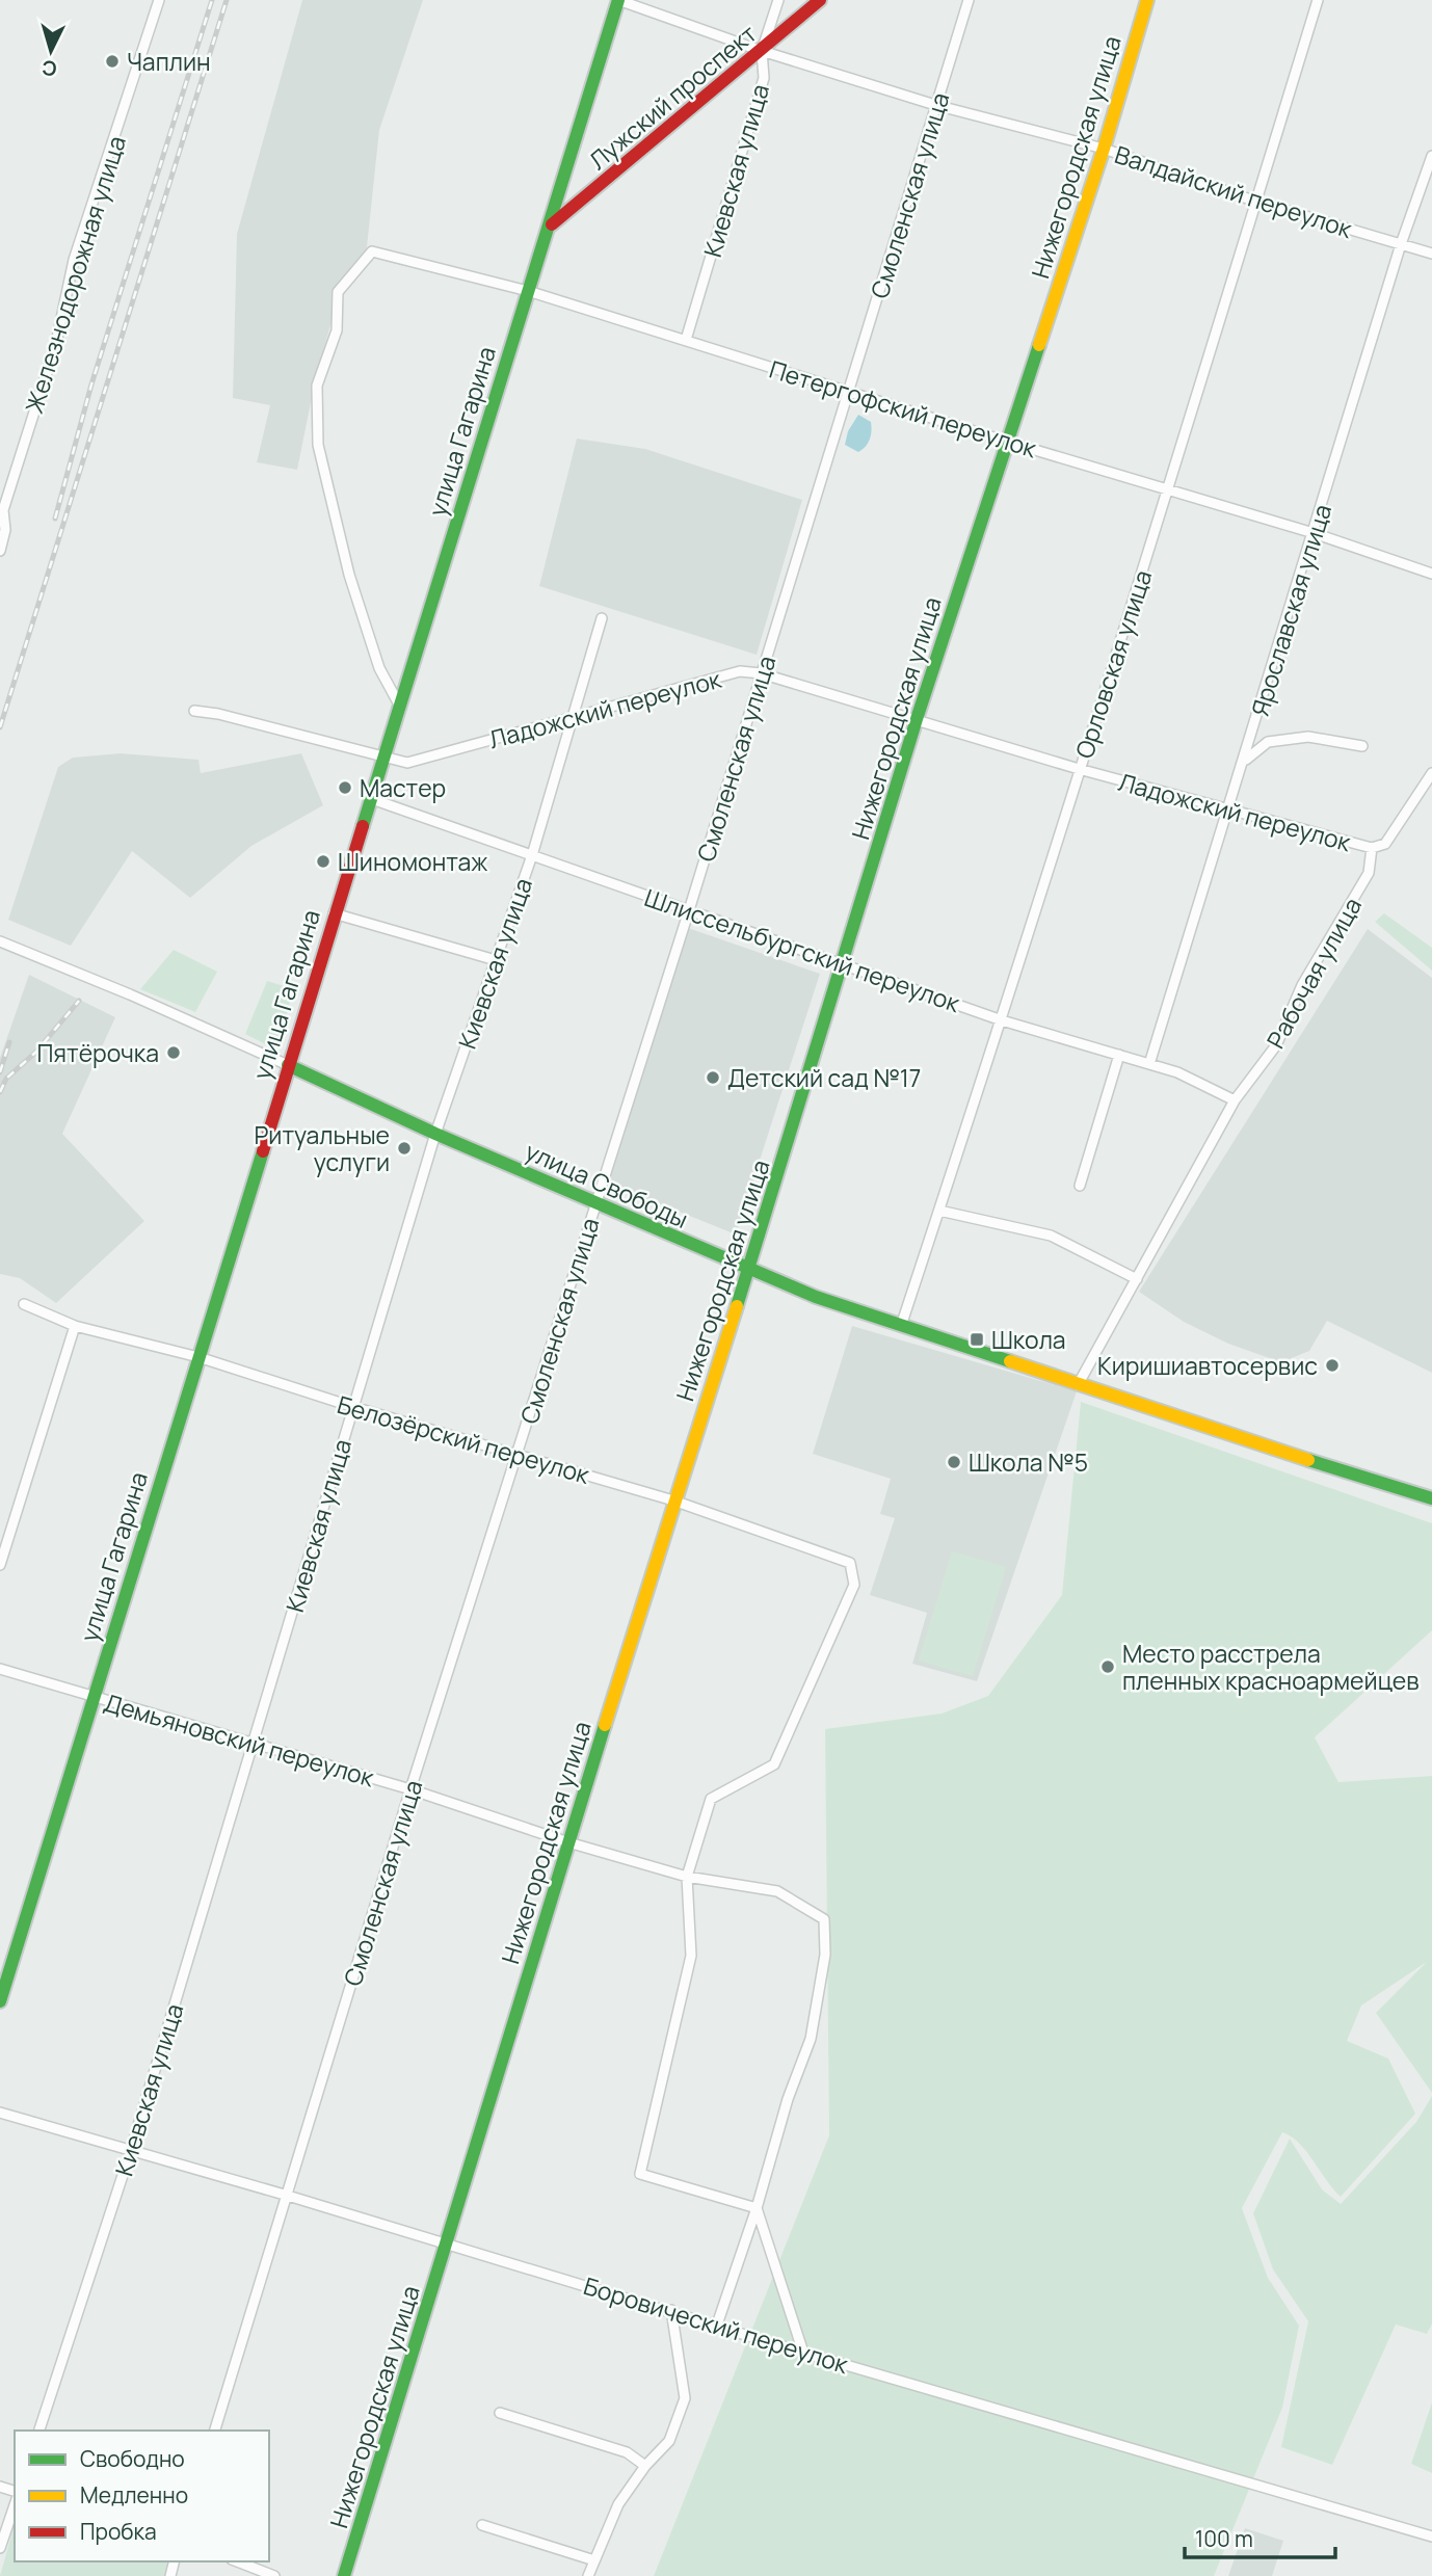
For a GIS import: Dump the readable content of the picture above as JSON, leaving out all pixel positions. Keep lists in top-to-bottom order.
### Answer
{
  "streets": {
    "street": [
      "Лужский проспект",
      "Нижегородская улица",
      "Киевская улица",
      "Валдайский переулок",
      "Смоленская улица",
      "Железнодорожная улица",
      "Петергофский переулок",
      "улица Гагарина",
      "Ярославская улица",
      "Орловская улица",
      "Ладожский переулок",
      "Шлиссельбургский переулок",
      "Рабочая улица",
      "улица Свободы",
      "Белозёрский переулок",
      "Демьяновский переулок",
      "Боровический переулок"
    ]
  },
  "crossings": [
    ["Лужский проспект", "Киевская улица"],
    ["Лужский проспект", "Валдайский переулок"],
    ["Лужский проспект", "улица Гагарина"],
    ["Нижегородская улица", "Валдайский переулок"],
    ["Нижегородская улица", "Петергофский переулок"],
    ["Нижегородская улица", "Ладожский переулок"],
    ["Нижегородская улица", "Шлиссельбургский переулок"],
    ["Нижегородская улица", "улица Свободы"],
    ["Нижегородская улица", "Белозёрский переулок"],
    ["Нижегородская улица", "Демьяновский переулок"],
    ["Нижегородская улица", "Боровический переулок"],
    ["Киевская улица", "Валдайский переулок"],
    ["Киевская улица", "Петергофский переулок"],
    ["Киевская улица", "Ладожский переулок"],
    ["Киевская улица", "Шлиссельбургский переулок"],
    ["Киевская улица", "улица Свободы"],
    ["Киевская улица", "Белозёрский переулок"],
    ["Киевская улица", "Демьяновский переулок"],
    ["Киевская улица", "Боровический переулок"],
    ["Валдайский переулок", "Смоленская улица"],
    ["Валдайский переулок", "улица Гагарина"],
    ["Валдайский переулок", "Ярославская улица"],
    ["Валдайский переулок", "Орловская улица"],
    ["Смоленская улица", "Петергофский переулок"],
    ["Смоленская улица", "Ладожский переулок"],
    ["Смоленская улица", "Шлиссельбургский переулок"],
    ["Смоленская улица", "улица Свободы"],
    ["Смоленская улица", "Белозёрский переулок"],
    ["Смоленская улица", "Демьяновский переулок"],
    ["Смоленская улица", "Боровический переулок"],
    ["Петергофский переулок", "улица Гагарина"],
    ["Петергофский переулок", "Ярославская улица"],
    ["Петергофский переулок", "Орловская улица"],
    ["улица Гагарина", "Ладожский переулок"],
    ["улица Гагарина", "Шлиссельбургский переулок"],
    ["улица Гагарина", "улица Свободы"],
    ["улица Гагарина", "Белозёрский переулок"],
    ["улица Гагарина", "Демьяновский переулок"],
    ["Ярославская улица", "Ладожский переулок"],
    ["Ярославская улица", "Шлиссельбургский переулок"],
    ["Орловская улица", "Ладожский переулок"],
    ["Орловская улица", "Шлиссельбургский переулок"],
    ["Орловская улица", "улица Свободы"],
    ["Ладожский переулок", "Рабочая улица"],
    ["Шлиссельбургский переулок", "Рабочая улица"],
    ["Рабочая улица", "улица Свободы"],
    ["Белозёрский переулок", "Демьяновский переулок"]
  ],
  "places": {
    "other": [
      "Чаплин",
      "Мастер",
      "Шиномонтаж",
      "Пятёрочка",
      "Детский сад №17",
      "Ритуальные услуги",
      "Киришиавтосервис",
      "Школа №5",
      "Место расстрела пленных красноармейцев"
    ],
    "transit": ["Школа"]
  },
  "legend": ["Свободно", "Медленно", "Пробка"],
  "scale_bar": "100 m",
  "north": "bottom"
}
